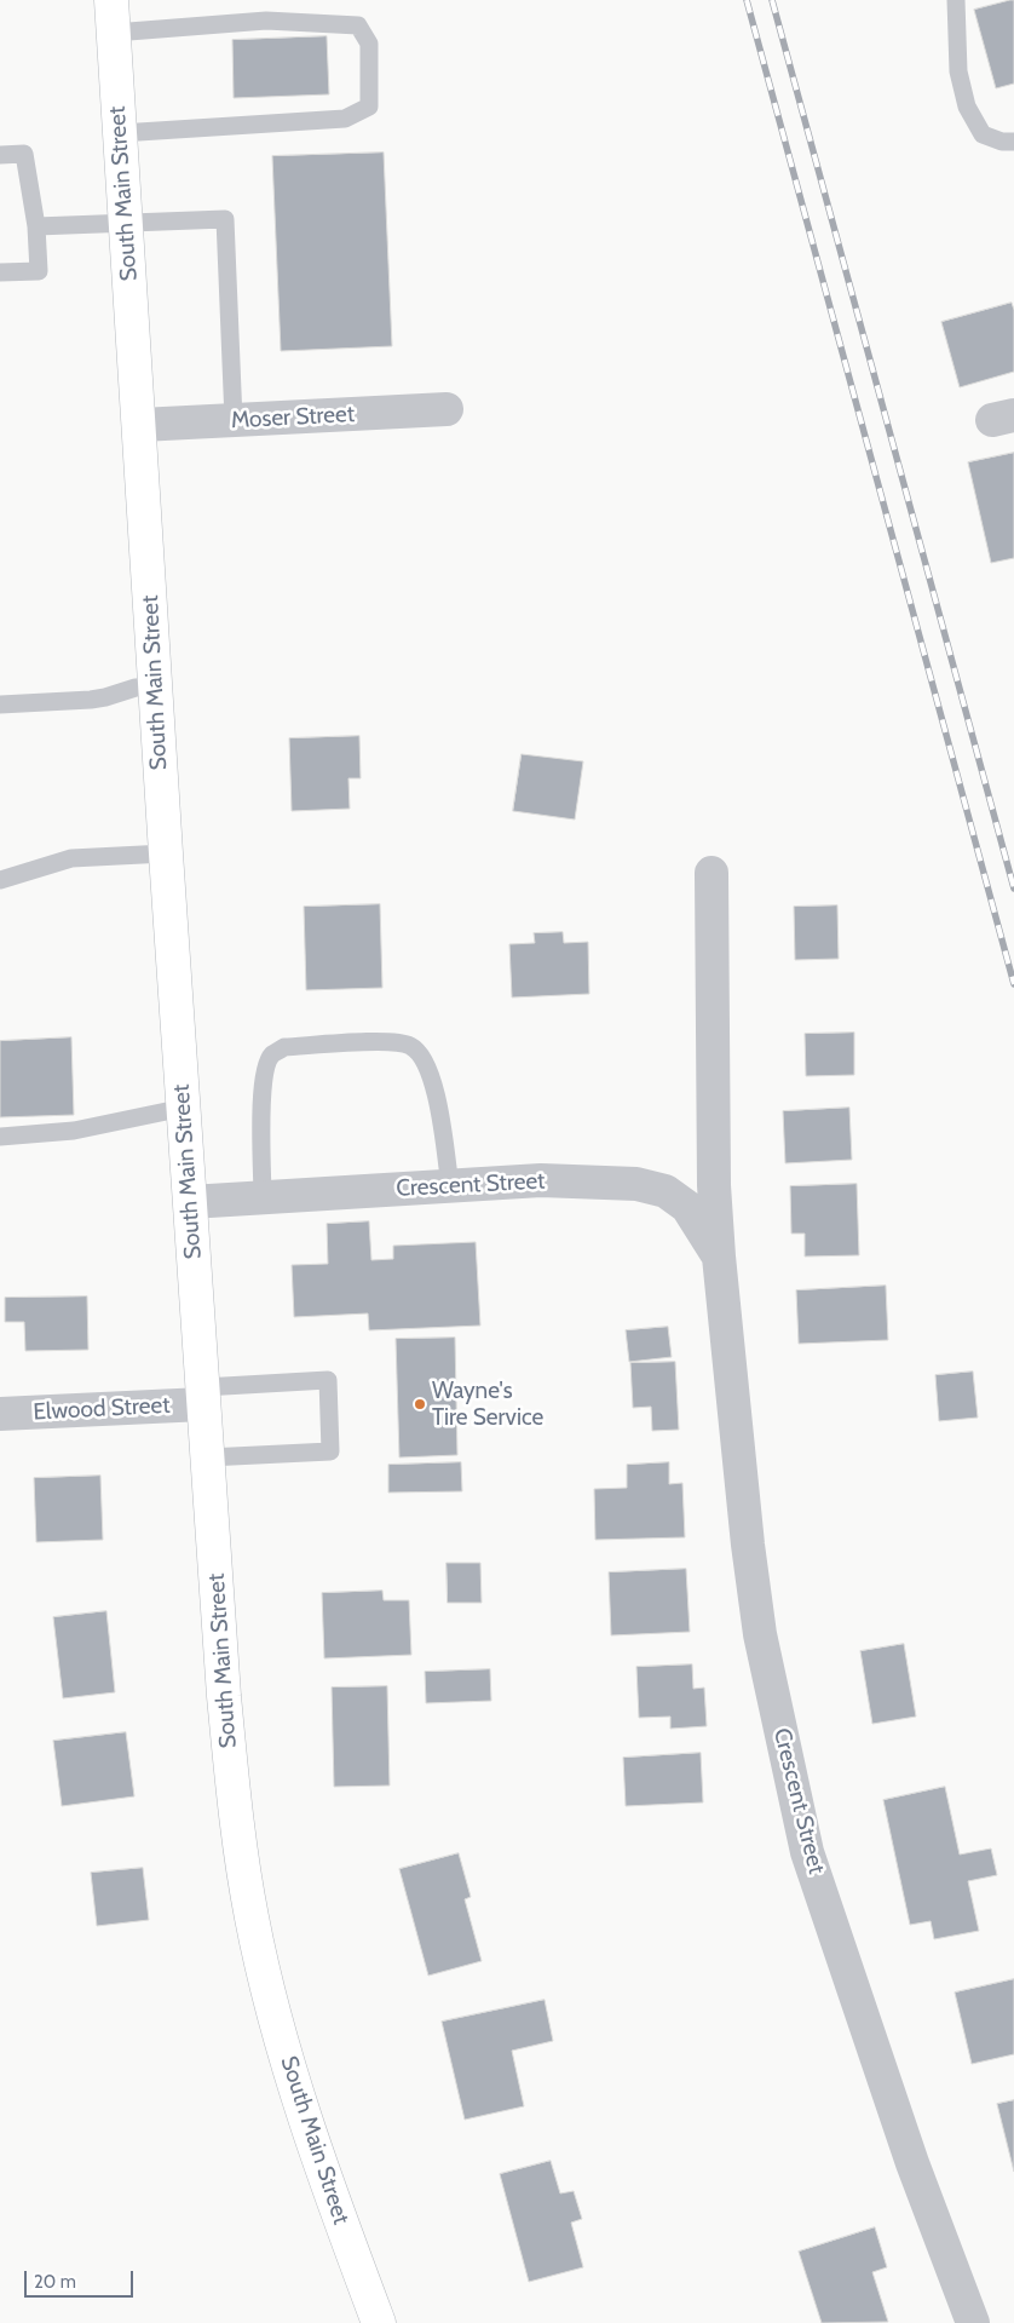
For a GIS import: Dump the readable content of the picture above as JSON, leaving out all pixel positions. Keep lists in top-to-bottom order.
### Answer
{
  "streets": {
    "main road": ["South Main Street"],
    "street": ["Moser Street", "Crescent Street", "Elwood Street"]
  },
  "crossings": [
    ["South Main Street", "Moser Street"],
    ["South Main Street", "Crescent Street"],
    ["South Main Street", "Elwood Street"]
  ],
  "places": ["Wayne's Tire Service"],
  "scale_bar": "20 m"
}
